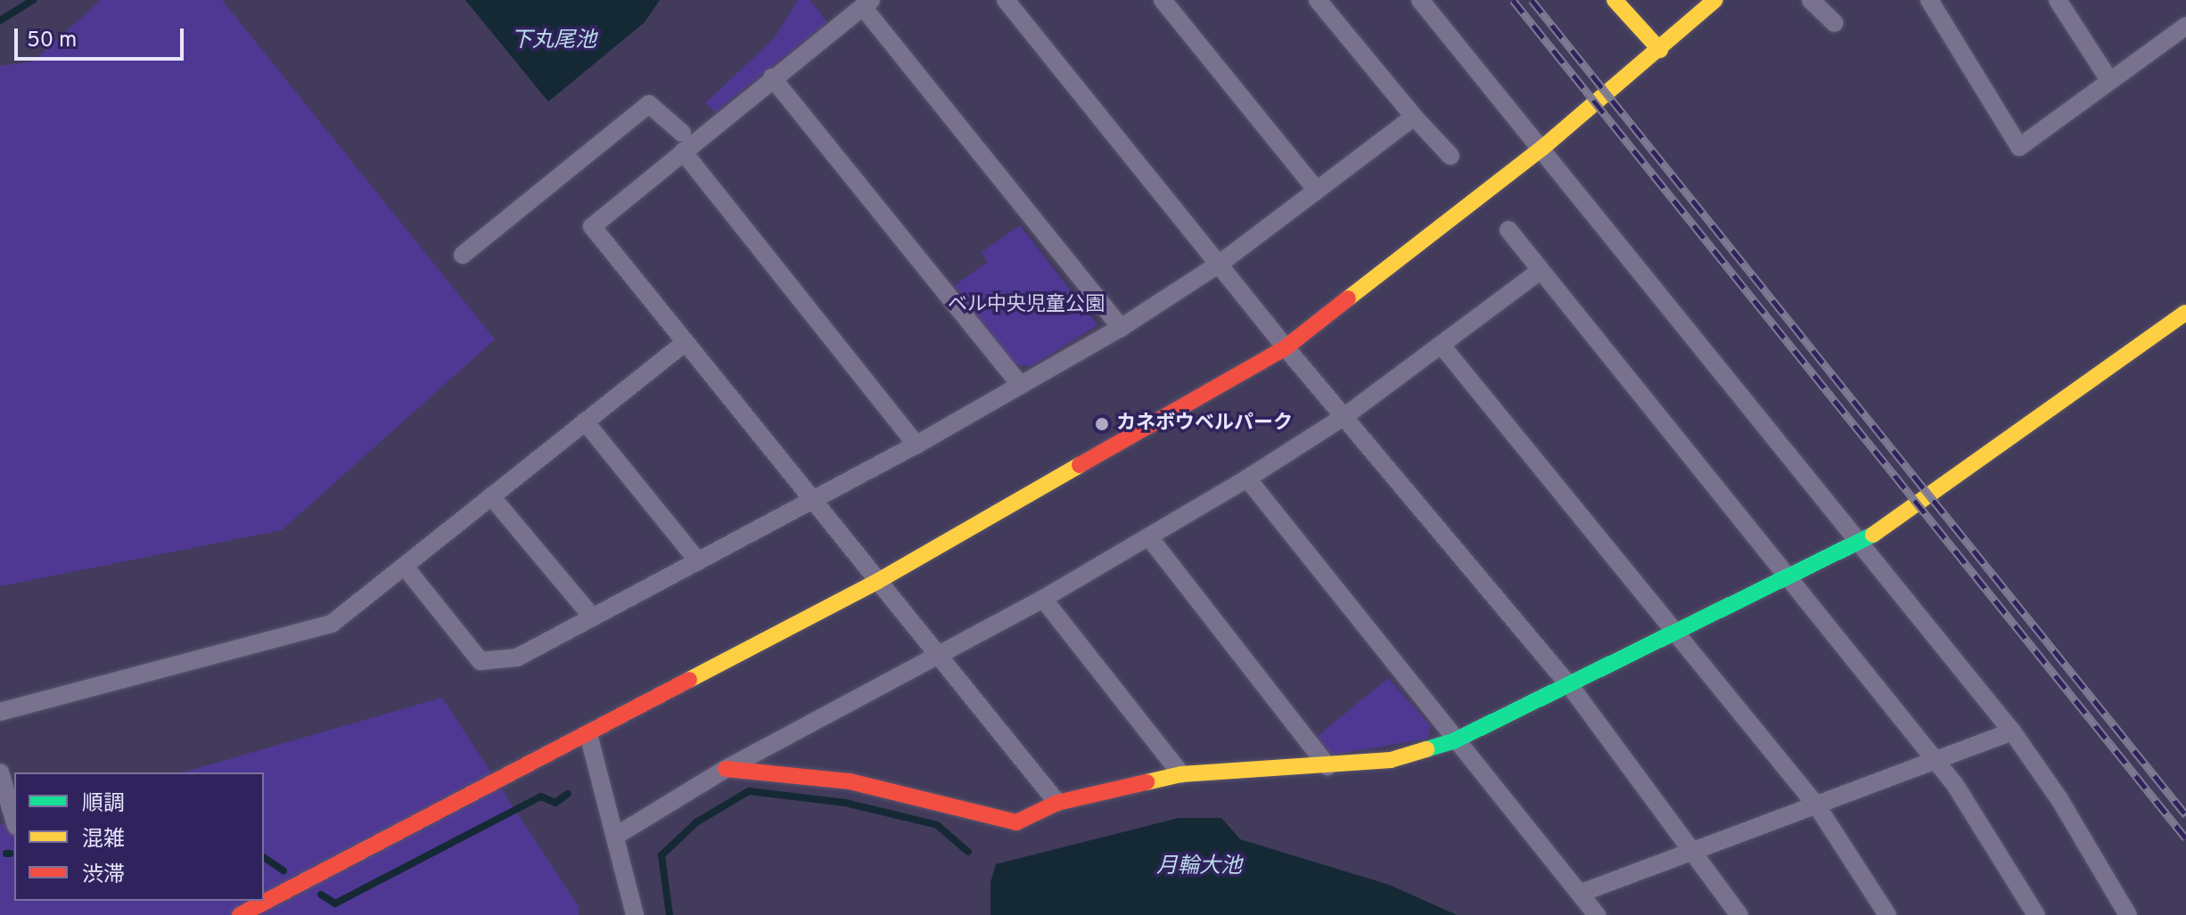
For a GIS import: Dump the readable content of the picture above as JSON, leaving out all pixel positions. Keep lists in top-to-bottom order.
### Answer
{
  "water": ["下丸尾池", "月輪大池"],
  "parks": ["ベル中央児童公園"],
  "places": ["カネボウベルパーク"],
  "legend": ["順調", "混雑", "渋滞"],
  "scale_bar": "50 m"
}
